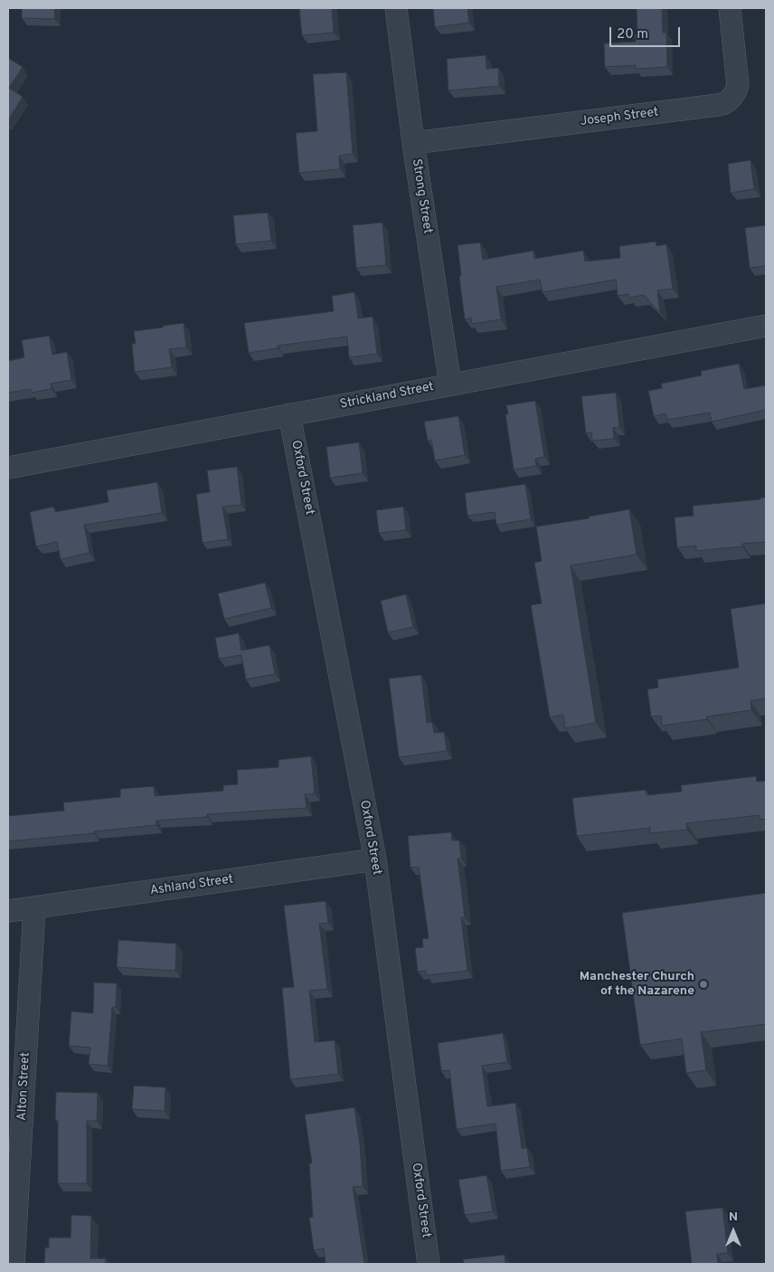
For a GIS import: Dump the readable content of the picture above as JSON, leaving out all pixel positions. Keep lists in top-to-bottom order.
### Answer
{
  "streets": {
    "street": [
      "Joseph Street",
      "Strong Street",
      "Strickland Street",
      "Oxford Street",
      "Ashland Street",
      "Alton Street"
    ]
  },
  "crossings": [
    ["Joseph Street", "Strong Street"],
    ["Strong Street", "Strickland Street"],
    ["Strickland Street", "Oxford Street"],
    ["Oxford Street", "Ashland Street"],
    ["Ashland Street", "Alton Street"]
  ],
  "places": ["Manchester Church of the Nazarene"],
  "scale_bar": "20 m",
  "north": "top"
}
